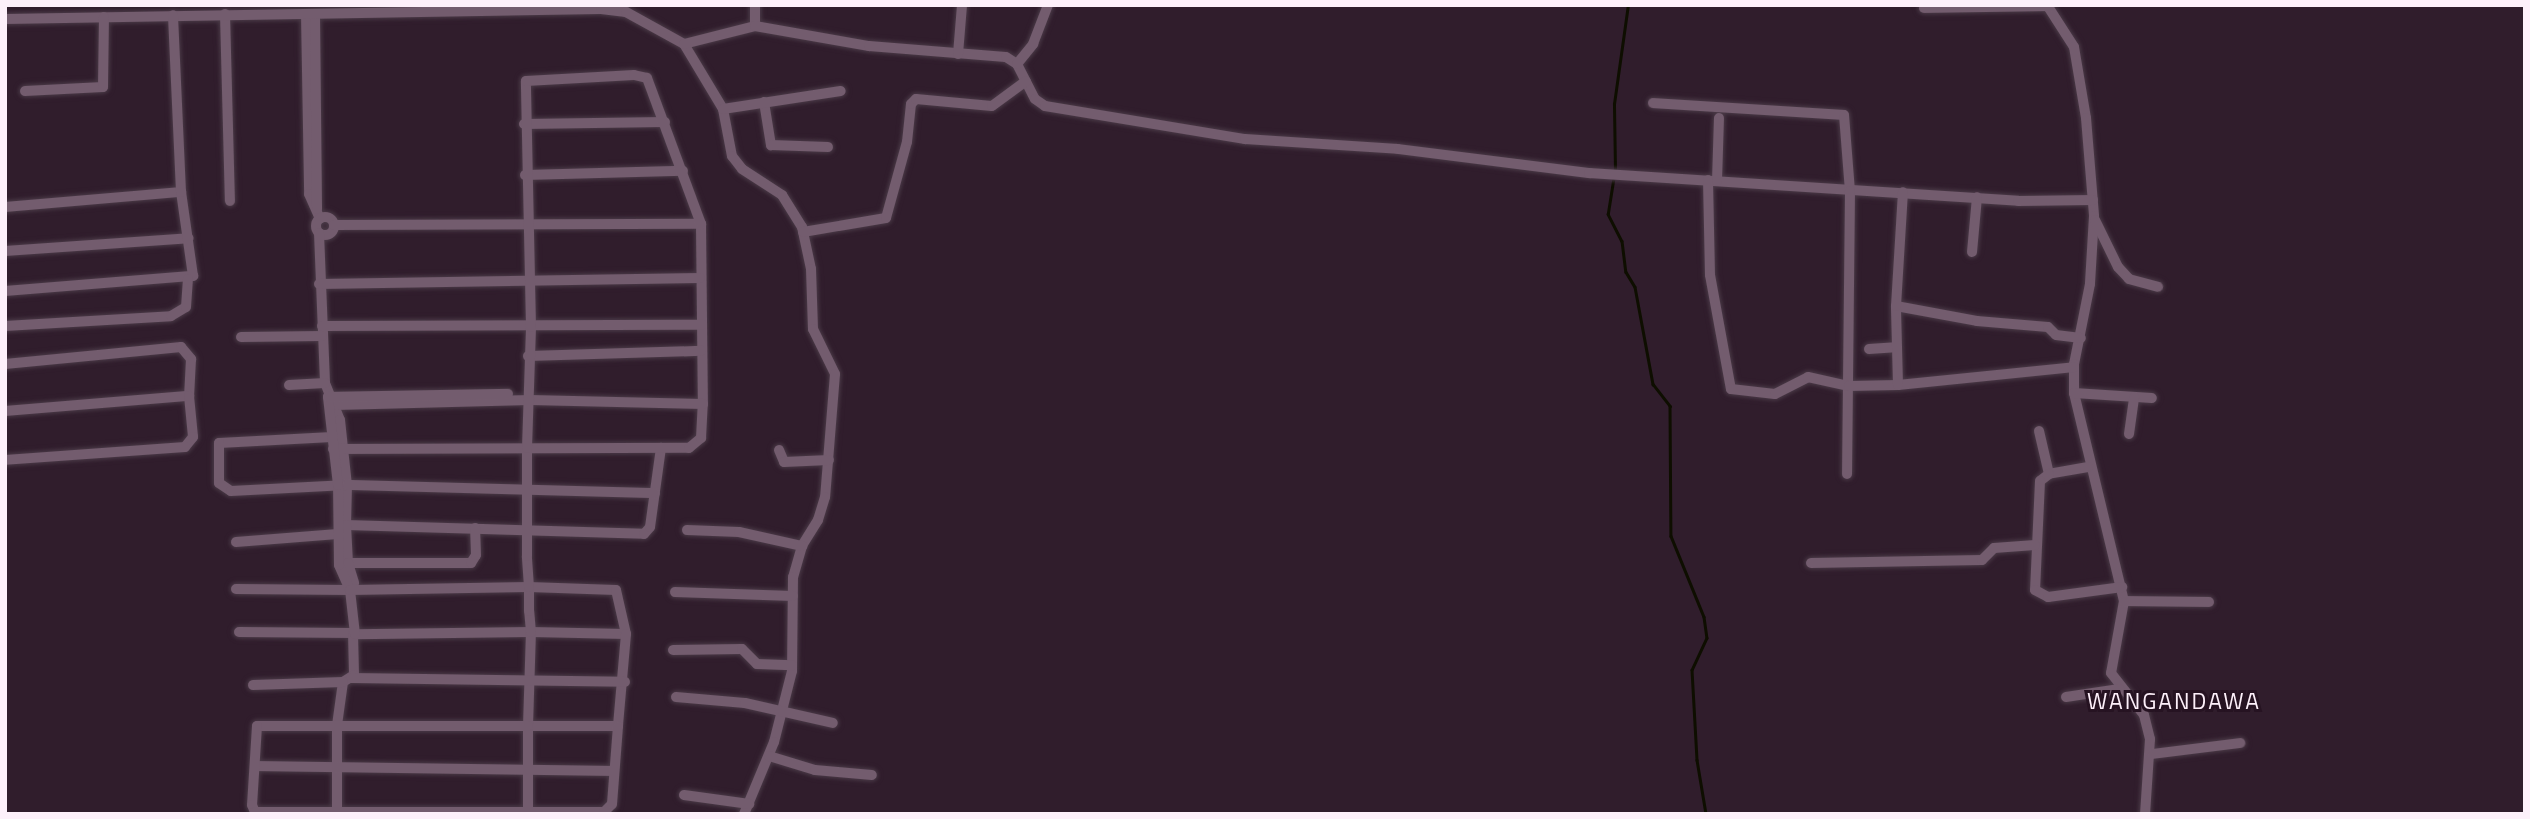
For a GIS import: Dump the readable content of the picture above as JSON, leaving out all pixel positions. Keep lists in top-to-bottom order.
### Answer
{
  "districts": ["WANGANDAWA"]
}
